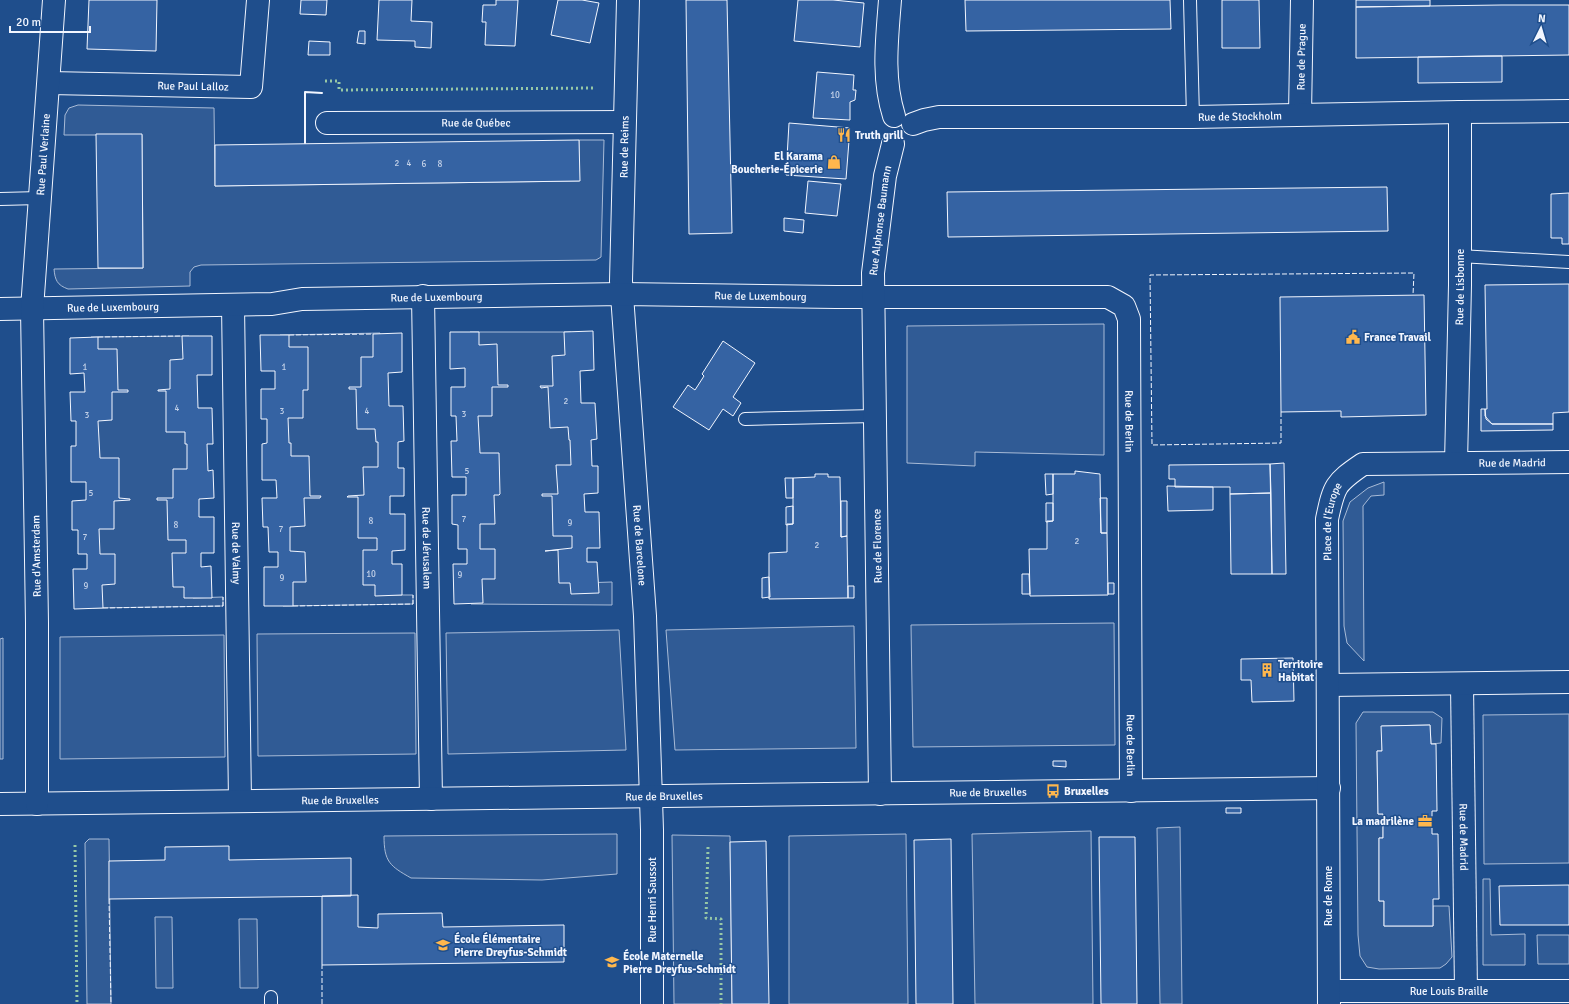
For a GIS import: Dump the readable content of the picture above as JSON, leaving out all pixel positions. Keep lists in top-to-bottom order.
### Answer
{
  "streets": {
    "street": [
      "Rue de Prague",
      "Rue Paul Lalloz",
      "Rue de Stockholm",
      "Rue de Québec",
      "Rue de Reims",
      "Rue Paul Verlaine",
      "Rue Alphonse Baumann",
      "Rue de Lisbonne",
      "Rue de Luxembourg",
      "Rue de Berlin",
      "Rue de Madrid",
      "Place de l'Europe",
      "Rue de Barcelone",
      "Rue de Florence",
      "Rue de Jérusalem",
      "Rue de Valmy",
      "Rue d'Amsterdam",
      "Rue de Bruxelles",
      "Rue de Rome",
      "Rue Henri Saussot",
      "Rue Louis Braille"
    ]
  },
  "crossings": [
    ["Rue de Prague", "Rue de Stockholm"],
    ["Rue Paul Lalloz", "Rue Paul Verlaine"],
    ["Rue de Stockholm", "Rue Alphonse Baumann"],
    ["Rue de Stockholm", "Rue de Lisbonne"],
    ["Rue de Québec", "Rue de Reims"],
    ["Rue de Reims", "Rue de Luxembourg"],
    ["Rue de Reims", "Rue de Barcelone"],
    ["Rue Paul Verlaine", "Rue de Luxembourg"],
    ["Rue Paul Verlaine", "Rue d'Amsterdam"],
    ["Rue Alphonse Baumann", "Rue de Luxembourg"],
    ["Rue Alphonse Baumann", "Rue de Berlin"],
    ["Rue Alphonse Baumann", "Rue de Florence"],
    ["Rue de Lisbonne", "Rue de Madrid"],
    ["Rue de Lisbonne", "Place de l'Europe"],
    ["Rue de Luxembourg", "Rue de Berlin"],
    ["Rue de Luxembourg", "Rue de Barcelone"],
    ["Rue de Luxembourg", "Rue de Florence"],
    ["Rue de Luxembourg", "Rue de Jérusalem"],
    ["Rue de Luxembourg", "Rue de Valmy"],
    ["Rue de Luxembourg", "Rue d'Amsterdam"],
    ["Rue de Berlin", "Rue de Florence"],
    ["Rue de Berlin", "Rue de Bruxelles"],
    ["Rue de Madrid", "Place de l'Europe"],
    ["Rue de Madrid", "Rue Louis Braille"],
    ["Place de l'Europe", "Rue de Bruxelles"],
    ["Place de l'Europe", "Rue de Rome"],
    ["Rue de Barcelone", "Rue de Bruxelles"],
    ["Rue de Barcelone", "Rue Henri Saussot"],
    ["Rue de Florence", "Rue de Bruxelles"],
    ["Rue de Jérusalem", "Rue de Bruxelles"],
    ["Rue de Valmy", "Rue de Bruxelles"],
    ["Rue d'Amsterdam", "Rue de Bruxelles"],
    ["Rue de Bruxelles", "Rue de Rome"],
    ["Rue de Bruxelles", "Rue Henri Saussot"],
    ["Rue de Rome", "Rue Louis Braille"]
  ],
  "places": {
    "restaurant": ["Truth grill"],
    "shop": ["El Karama Boucherie-Épicerie"],
    "public building": ["France Travail"],
    "building": ["Territoire Habitat"],
    "bus stop": ["Bruxelles"],
    "office": ["La madrilène"],
    "school or university": ["École Élémentaire Pierre Dreyfus-Schmidt", "École Maternelle Pierre Dreyfus-Schmidt"]
  },
  "house_numbers": [
    "10",
    "2",
    "4",
    "6",
    "8",
    "1",
    "1",
    "2",
    "4",
    "3",
    "4",
    "3",
    "3",
    "5",
    "5",
    "7",
    "8",
    "9",
    "8",
    "7",
    "7",
    "2",
    "2",
    "10",
    "9",
    "9",
    "9"
  ],
  "scale_bar": "20 m",
  "north": "top"
}
